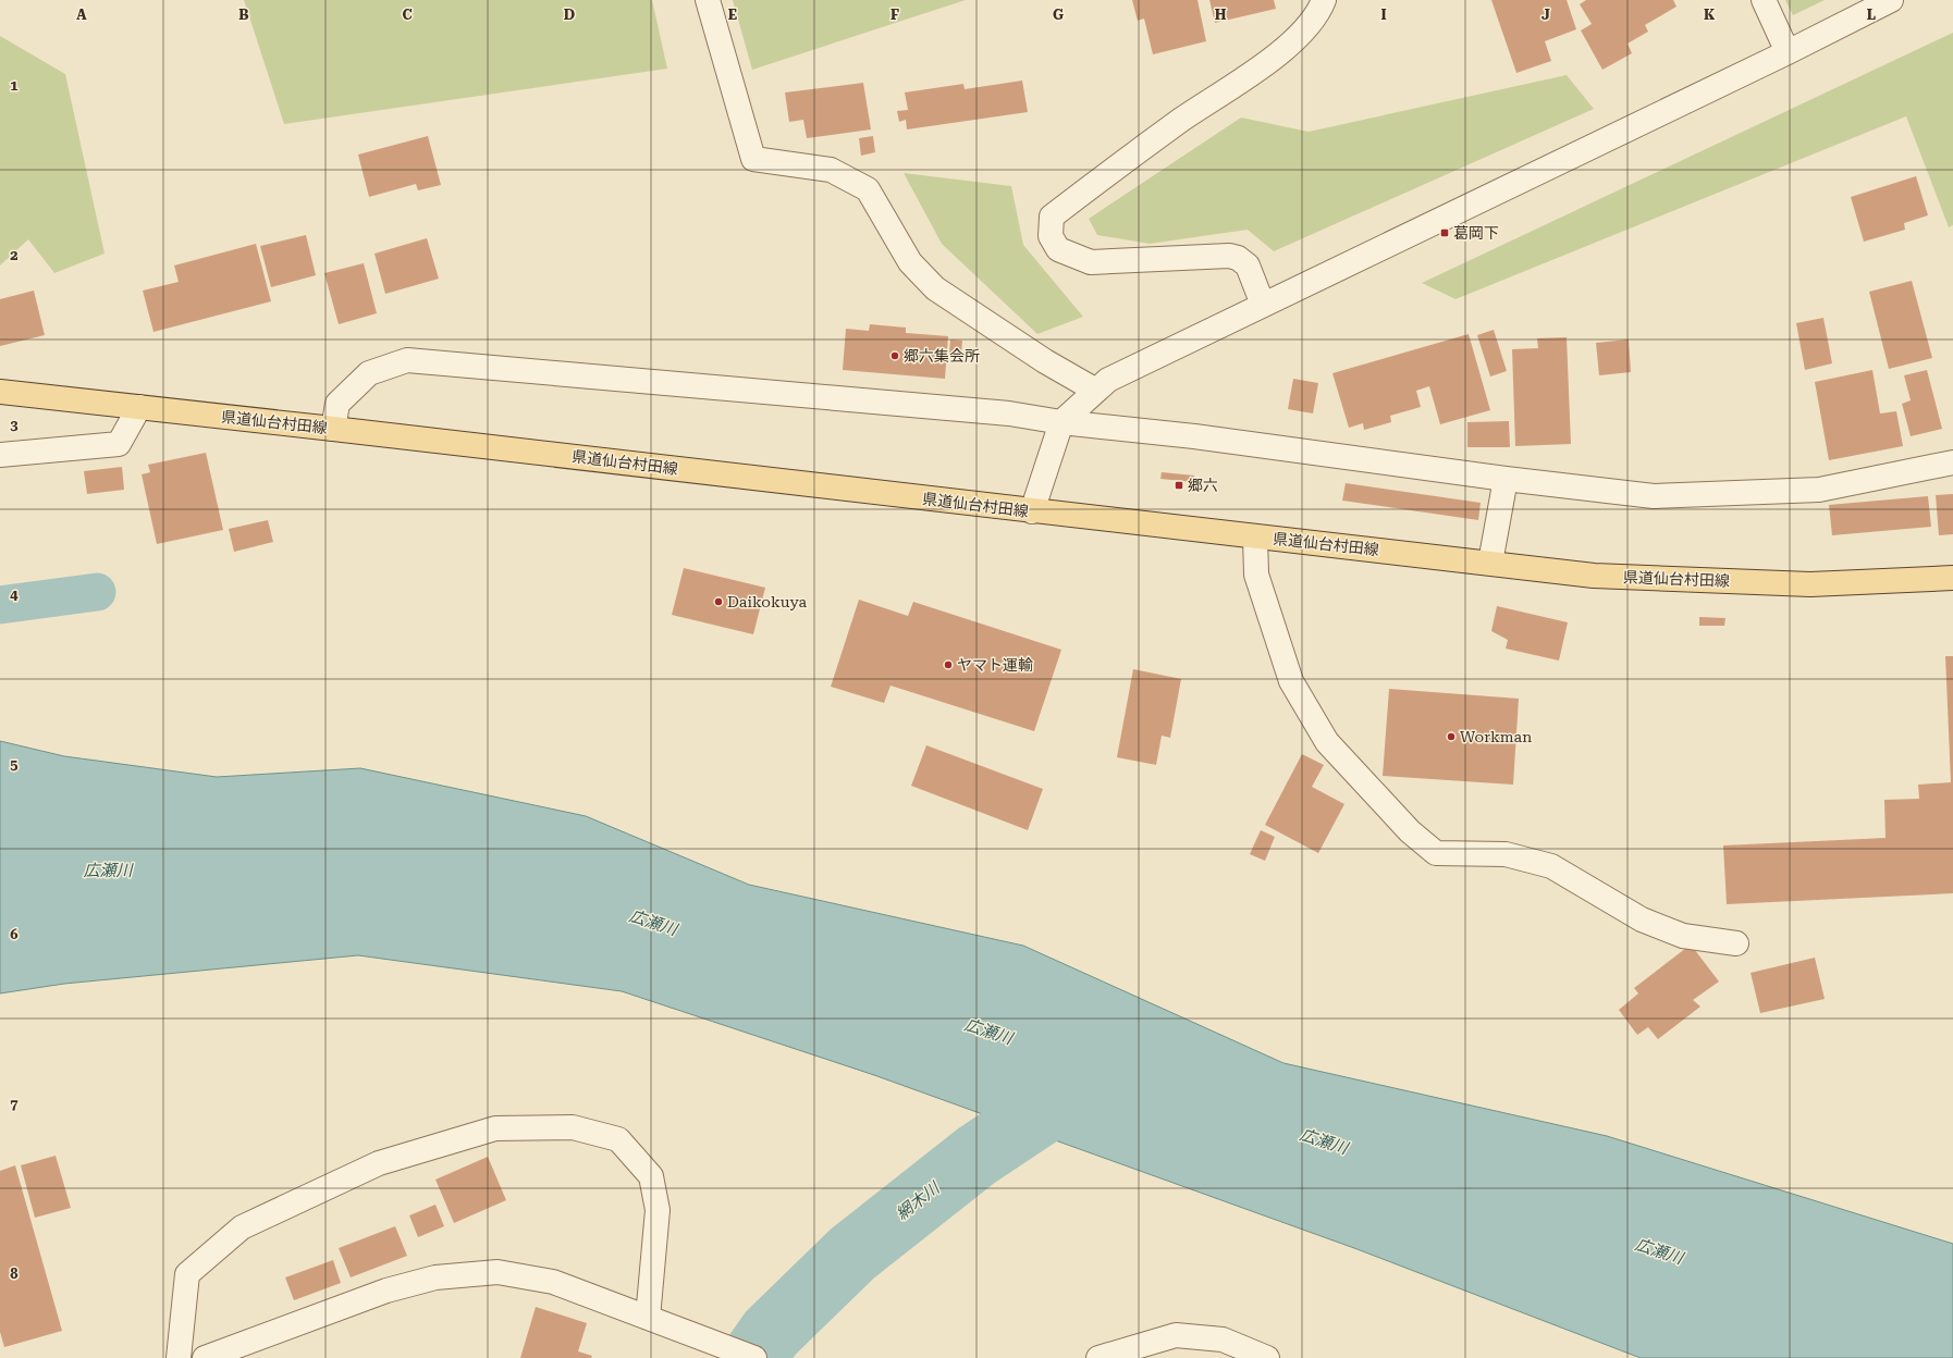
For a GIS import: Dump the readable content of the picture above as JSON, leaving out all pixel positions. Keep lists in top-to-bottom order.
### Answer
{
  "streets": {
    "main road": ["県道仙台村田線"]
  },
  "water": ["広瀬川", "網木川"],
  "places": {
    "transit": ["葛岡下", "郷六"],
    "other": [
      "郷六集会所",
      "Daikokuya",
      "ヤマト運輸",
      "Workman"
    ]
  },
  "grid": {
    "columns": [
      "A",
      "B",
      "C",
      "D",
      "E",
      "F",
      "G",
      "H",
      "I",
      "J",
      "K",
      "L"
    ],
    "rows": [
      "1",
      "2",
      "3",
      "4",
      "5",
      "6",
      "7",
      "8"
    ]
  }
}
